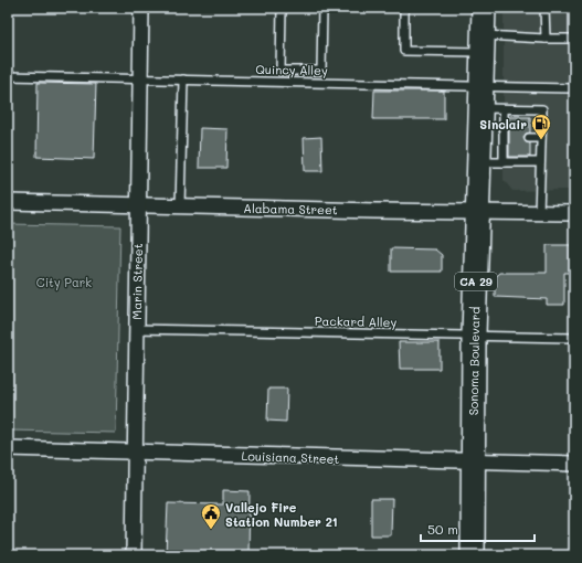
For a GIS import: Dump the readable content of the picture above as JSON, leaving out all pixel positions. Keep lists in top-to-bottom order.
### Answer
{
  "streets": {
    "main road": ["CA 29", "Sonoma Boulevard"],
    "street": ["Alabama Street", "Marin Street", "Louisiana Street"],
    "lane": ["Quincy Alley", "Packard Alley"]
  },
  "crossings": [
    ["Quincy Alley", "Marin Street"],
    ["Quincy Alley", "Sonoma Boulevard"],
    ["Alabama Street", "Marin Street"],
    ["Alabama Street", "Sonoma Boulevard"],
    ["Marin Street", "Packard Alley"],
    ["Marin Street", "Louisiana Street"],
    ["Packard Alley", "Sonoma Boulevard"],
    ["Sonoma Boulevard", "Louisiana Street"]
  ],
  "parks": ["City Park"],
  "places": {
    "fuel station": ["Sinclair"],
    "public building": ["Vallejo Fire Station Number 21"]
  },
  "scale_bar": "50 m"
}
